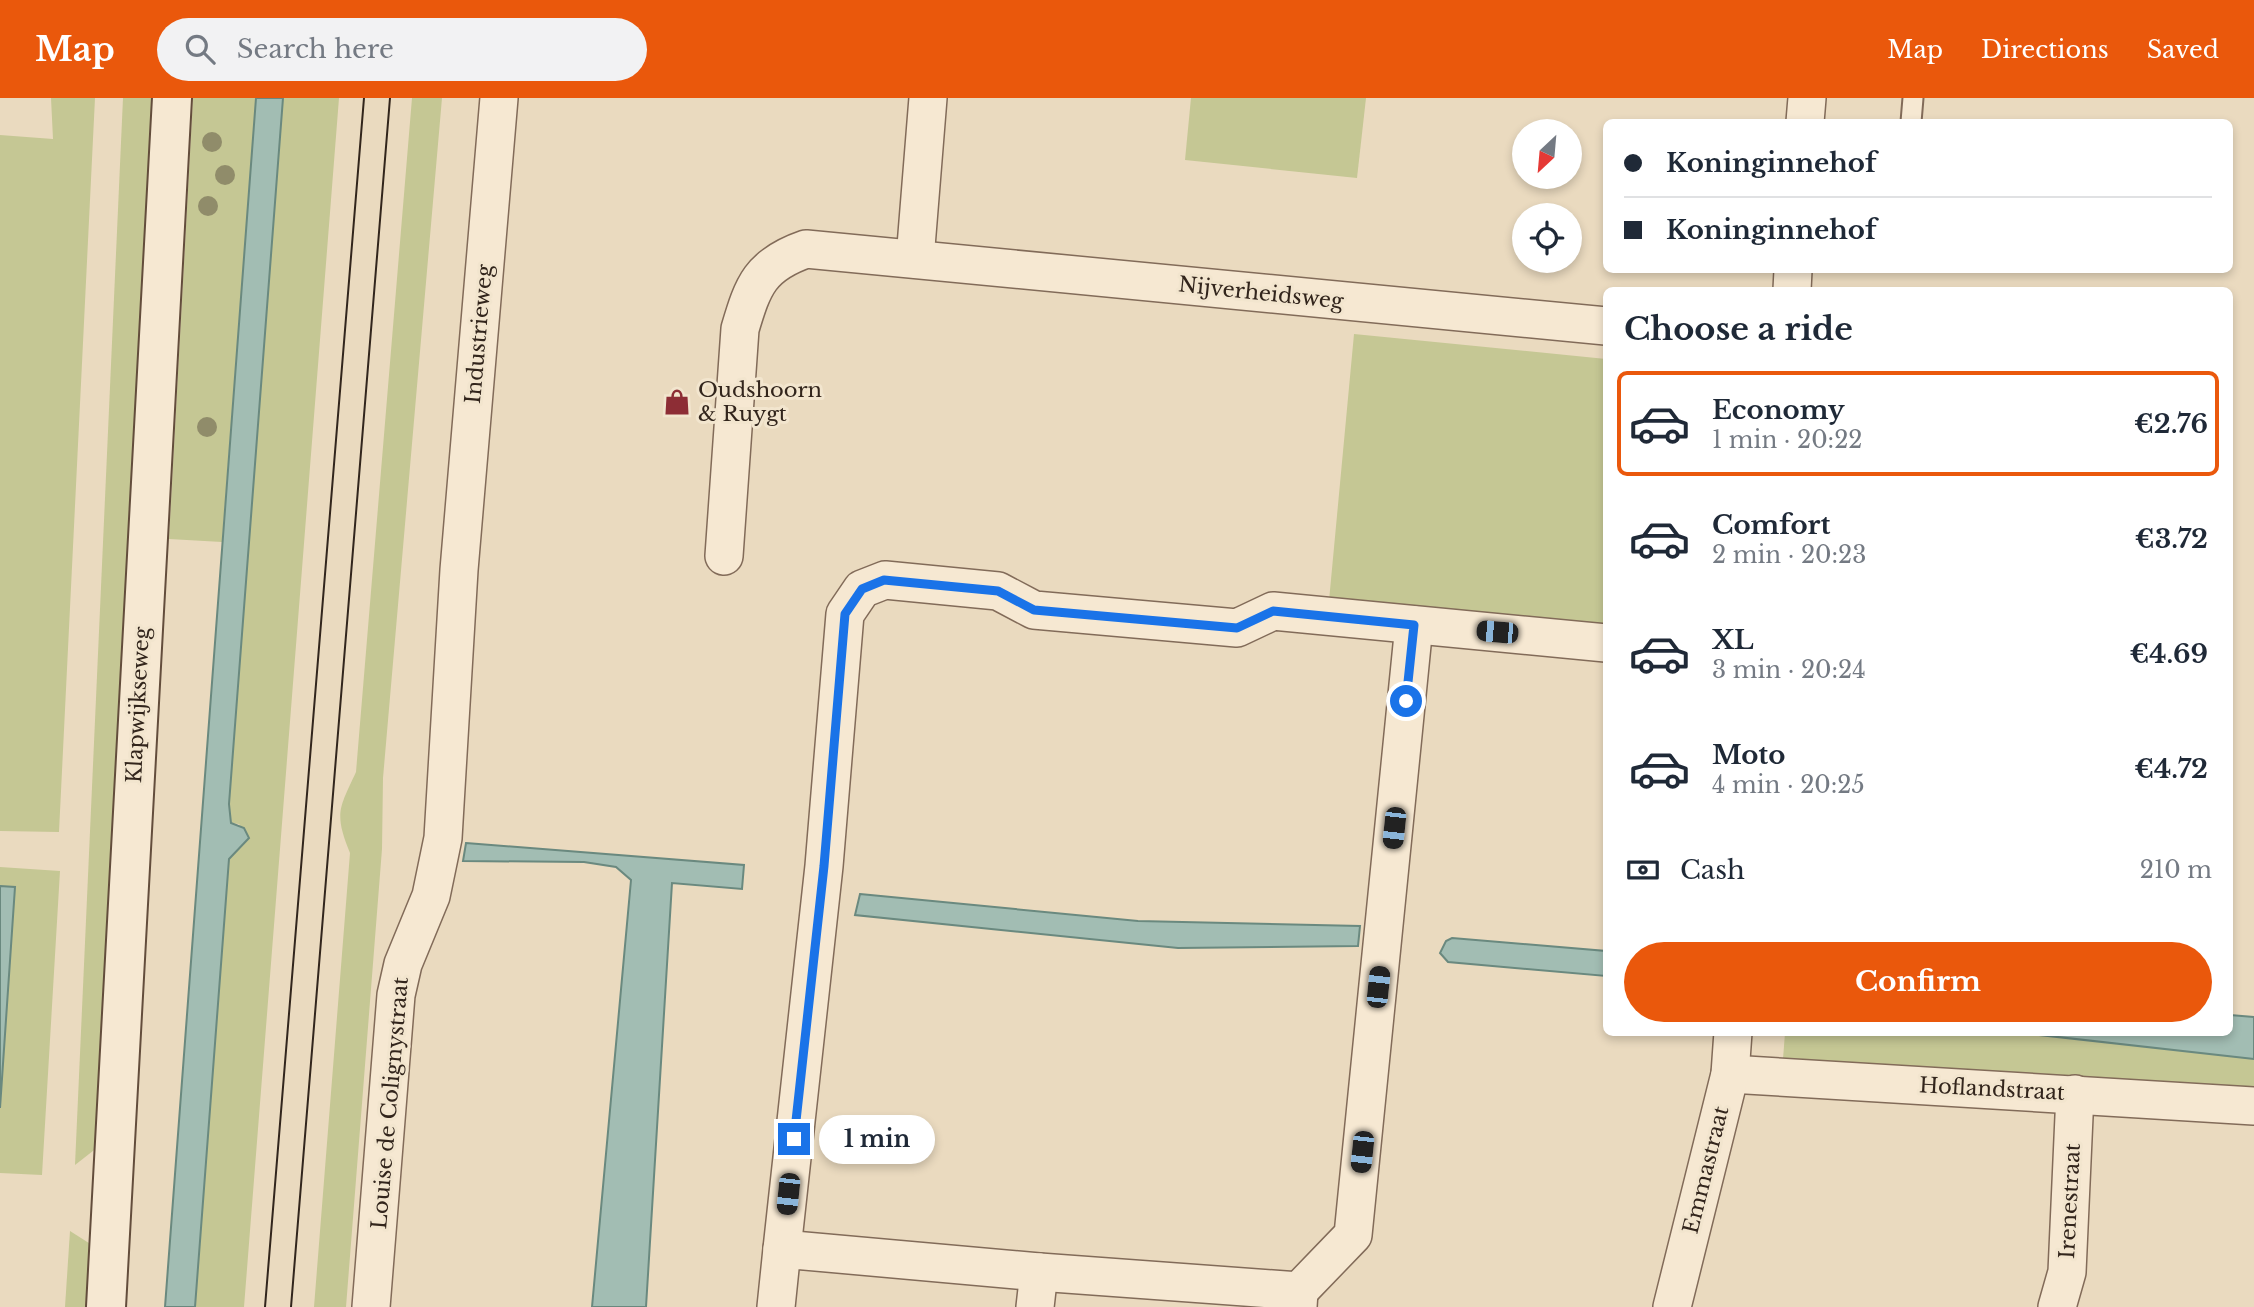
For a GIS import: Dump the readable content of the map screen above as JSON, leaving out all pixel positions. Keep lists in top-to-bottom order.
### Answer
{
  "streets": {
    "main road": ["Klapwijkseweg"],
    "street": [
      "Nijverheidsweg",
      "Industrieweg",
      "Hoflandstraat",
      "Louise de Colignystraat",
      "Emmastraat",
      "Irenestraat"
    ]
  },
  "crossings": [
    ["Industrieweg", "Louise de Colignystraat"],
    ["Hoflandstraat", "Emmastraat"],
    ["Hoflandstraat", "Irenestraat"]
  ],
  "places": {
    "shop": ["Oudshoorn & Ruygt"]
  },
  "north": "bottom left",
  "page": {
    "header": "Map",
    "search": "Search here",
    "nav": ["Map", "Directions", "Saved"],
    "banner": ["Koninginnehof", "Koninginnehof"],
    "heading": "Choose a ride",
    "list": [
      {
        "name": "Economy",
        "note": "1 min · 20:22",
        "value": "€2.76"
      },
      {
        "name": "Comfort",
        "note": "2 min · 20:23",
        "value": "€3.72"
      },
      {
        "name": "XL",
        "note": "3 min · 20:24",
        "value": "€4.69"
      },
      {
        "name": "Moto",
        "note": "4 min · 20:25",
        "value": "€4.72"
      }
    ],
    "pay": ["Cash", "210 m"],
    "buttons": "Confirm",
    "bubble": "1 min"
  }
}
